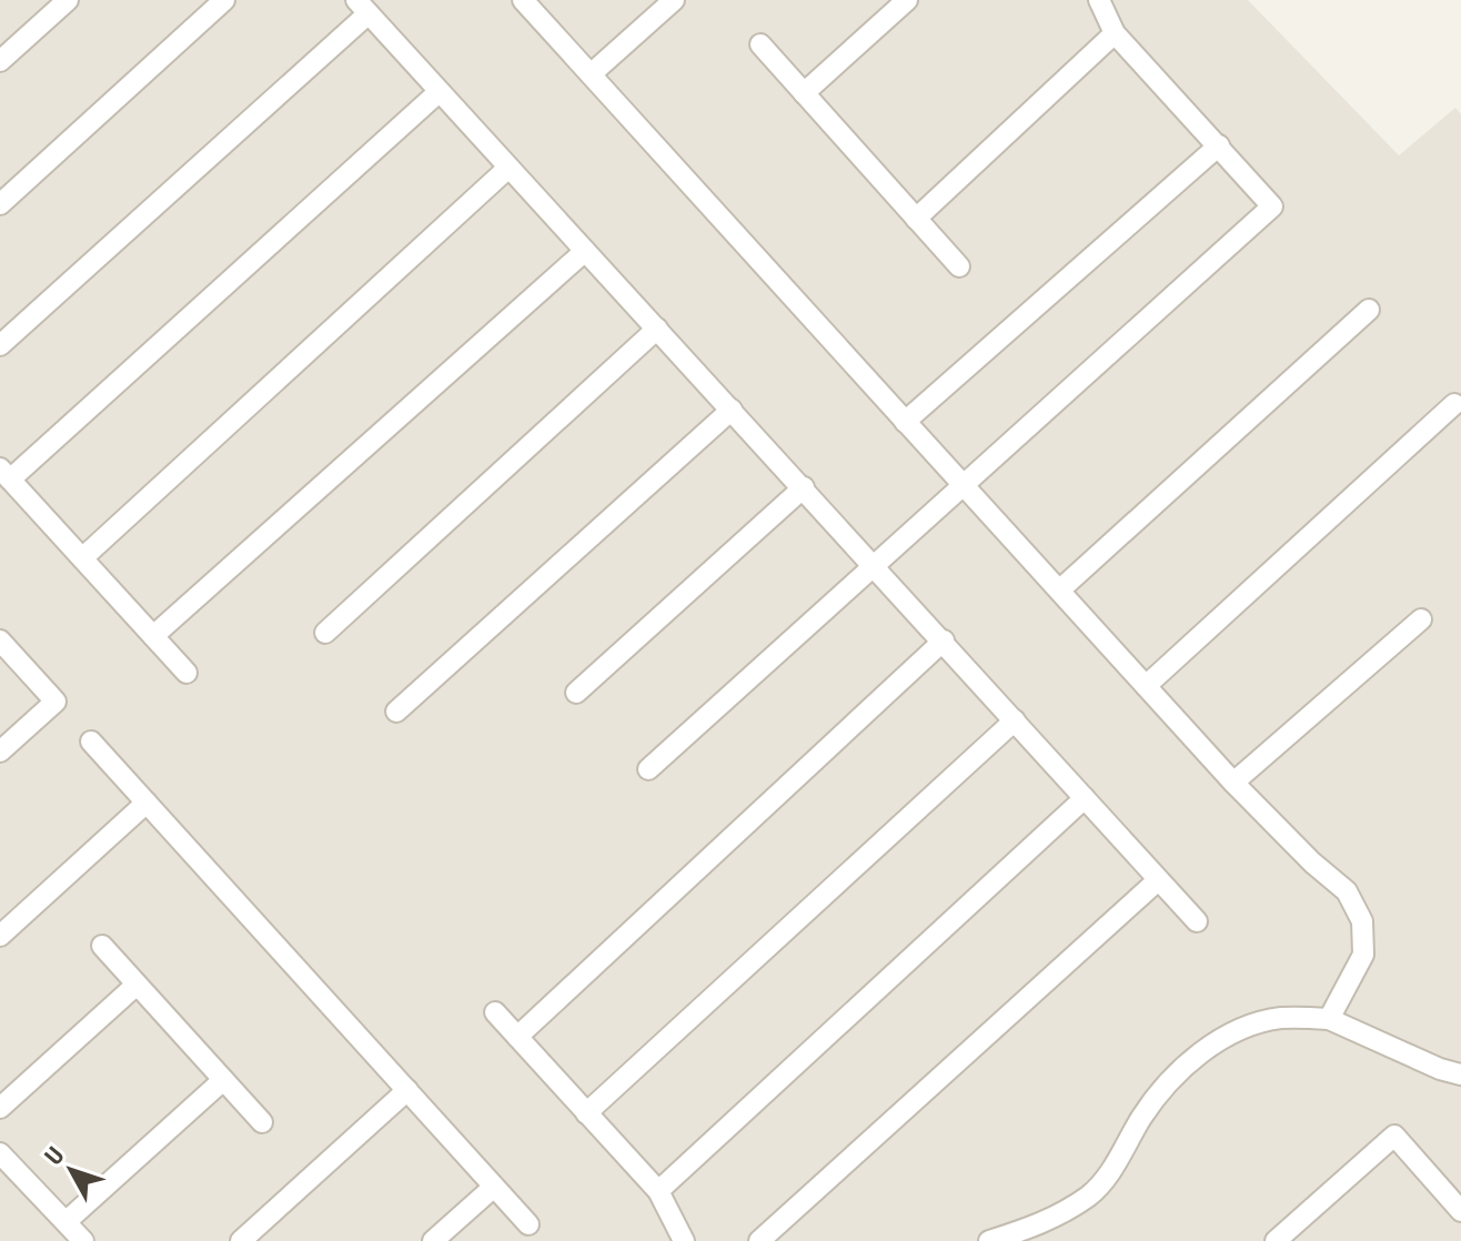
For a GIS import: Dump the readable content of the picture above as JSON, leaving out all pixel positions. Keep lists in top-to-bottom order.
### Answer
{
  "north": "top left"
}
